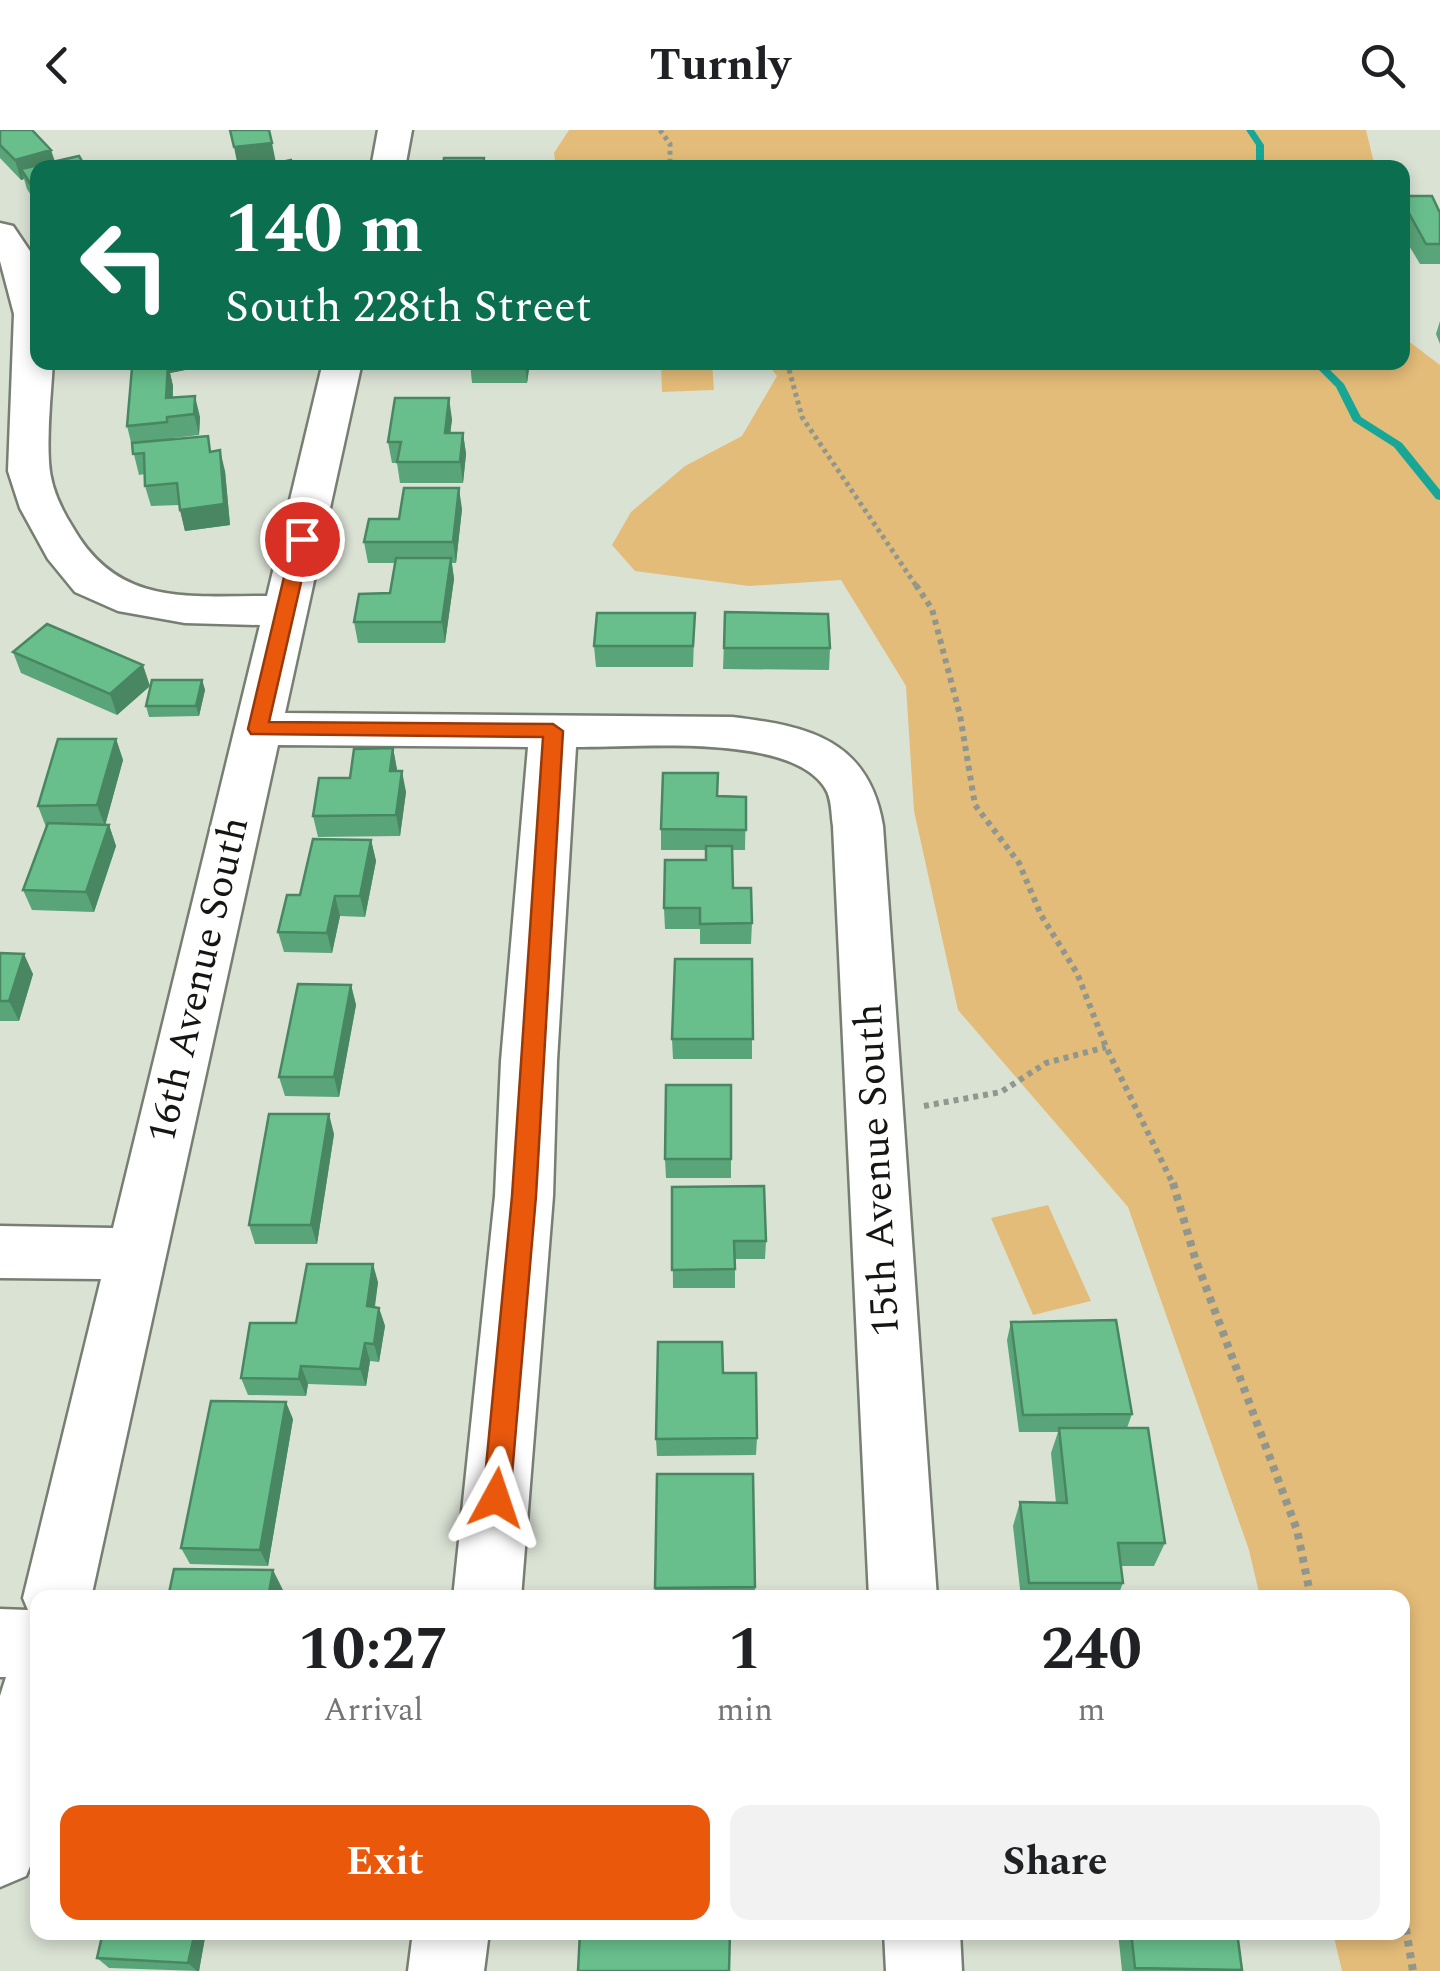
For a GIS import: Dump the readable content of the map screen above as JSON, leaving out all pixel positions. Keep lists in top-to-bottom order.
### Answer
{
  "streets": {
    "street": ["16th Avenue South", "15th Avenue South"]
  },
  "page": {
    "header": "Turnly",
    "turn": ["140 m", "South 228th Street"],
    "eta": [
      "10:27",
      "Arrival",
      "1",
      "min",
      "240",
      "m"
    ],
    "buttons": ["Exit", "Share"]
  }
}
